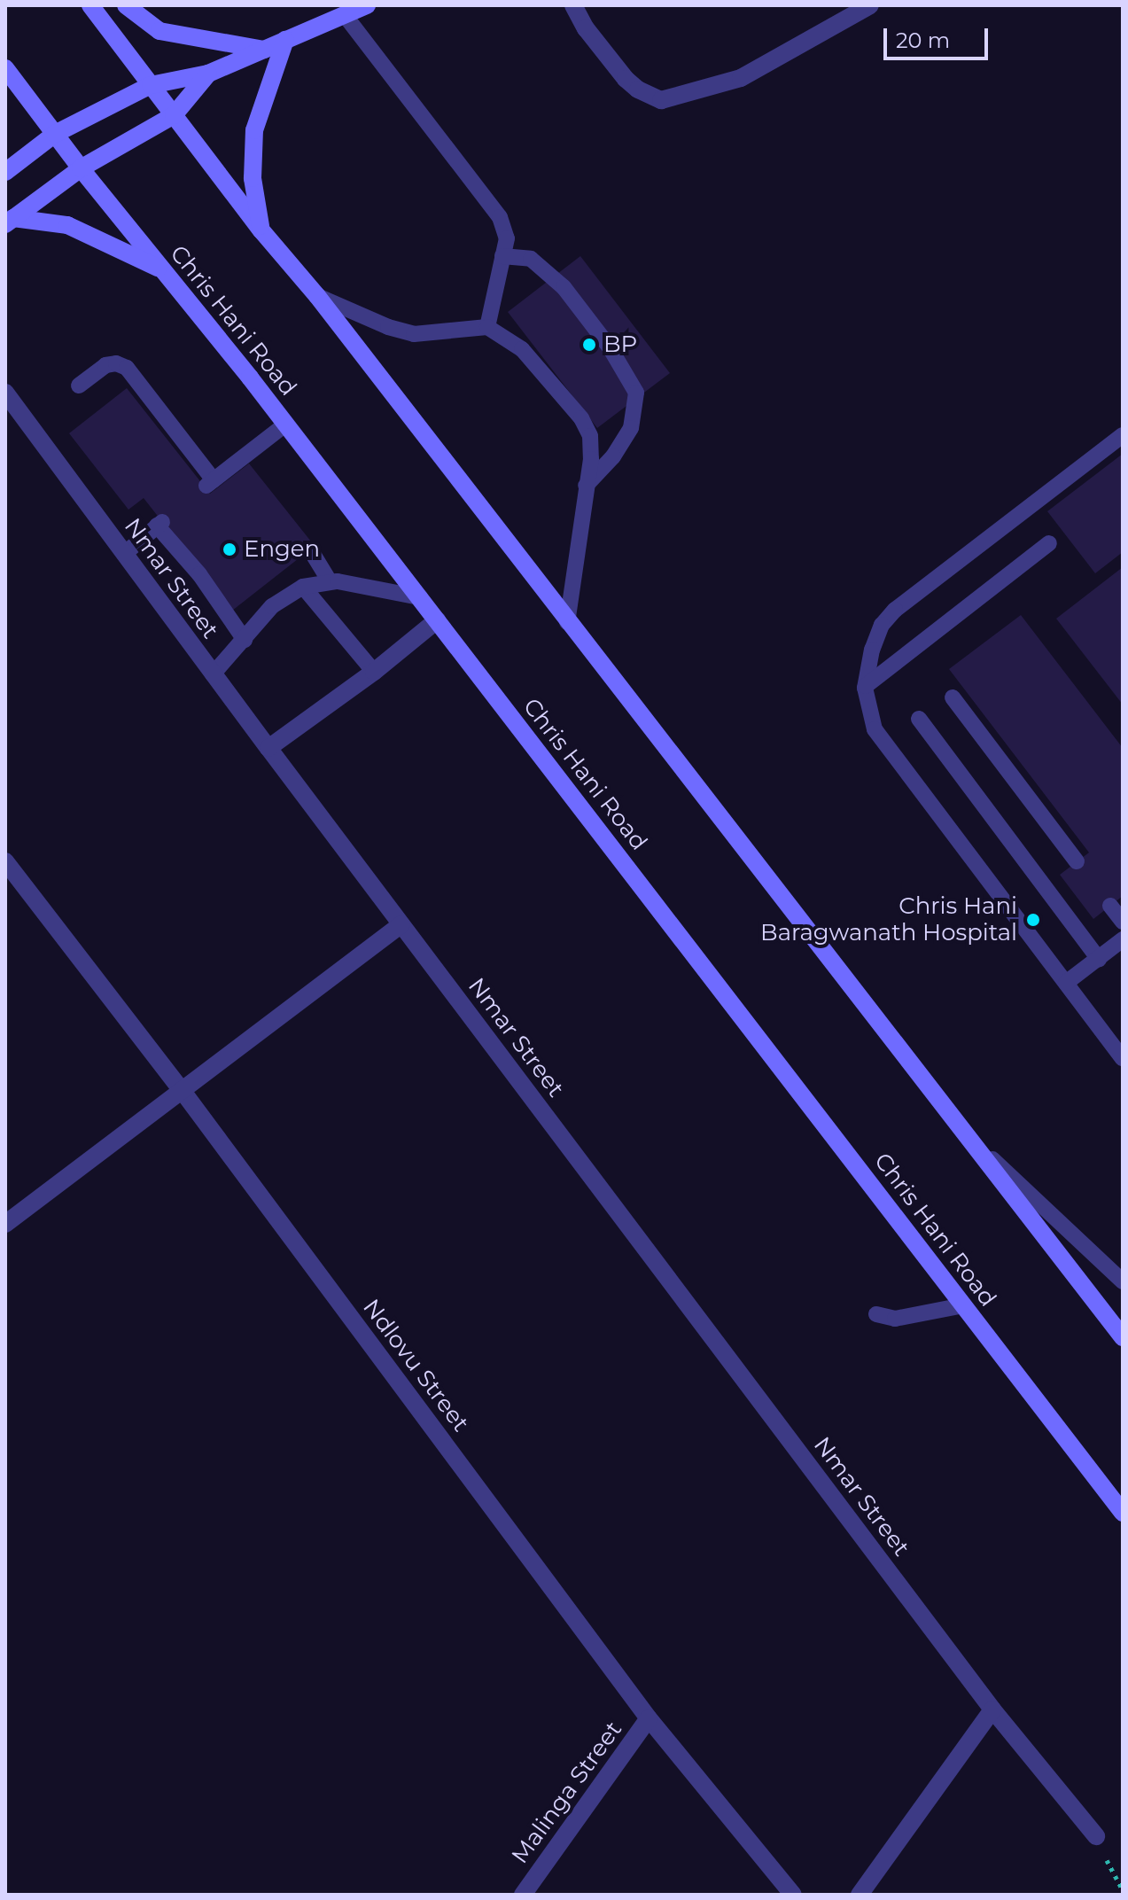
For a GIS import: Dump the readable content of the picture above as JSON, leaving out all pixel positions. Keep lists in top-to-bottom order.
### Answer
{
  "streets": {
    "main road": ["Chris Hani Road"],
    "street": ["Nmar Street", "Ndlovu Street", "Malinga Street"]
  },
  "crossings": [
    ["Ndlovu Street", "Malinga Street"]
  ],
  "places": ["BP", "Engen", "Chris Hani Baragwanath Hospital"],
  "scale_bar": "20 m"
}
